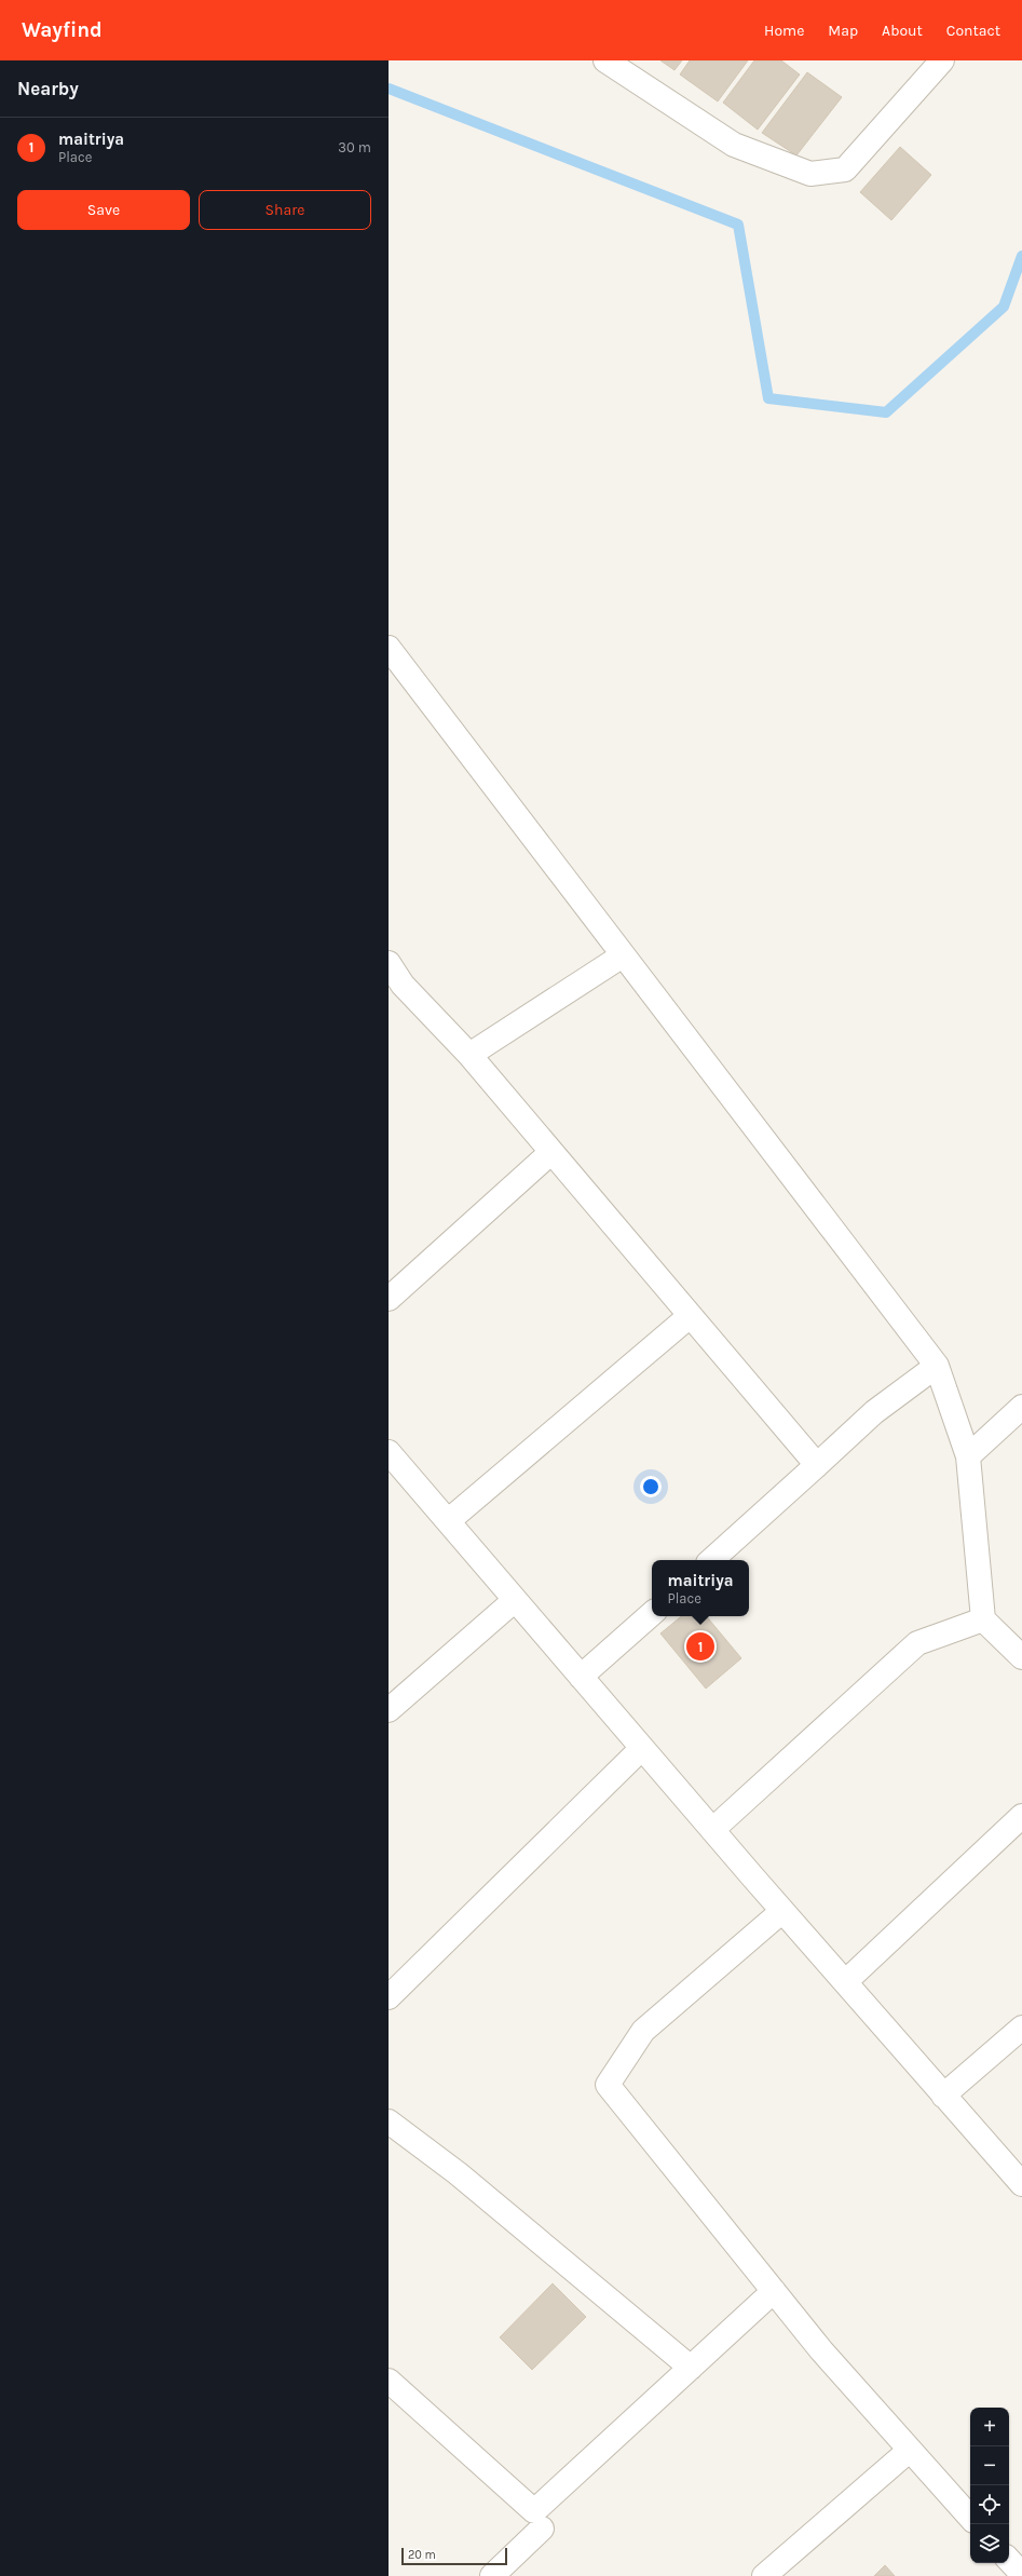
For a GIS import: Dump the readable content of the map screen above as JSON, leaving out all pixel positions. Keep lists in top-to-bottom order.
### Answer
{
  "scale_bar": "20 m",
  "page": {
    "header": "Wayfind",
    "nav": [
      "Home",
      "Map",
      "About",
      "Contact"
    ],
    "heading": "Nearby",
    "list": [
      {
        "mark": "1",
        "name": "maitriya",
        "note": "Place",
        "value": "30 m"
      }
    ],
    "buttons": ["Save", "Share"],
    "popup": ["maitriya", "Place"],
    "pins": "1",
    "map_buttons": ["+", "−"],
    "scale": "20 m"
  }
}
